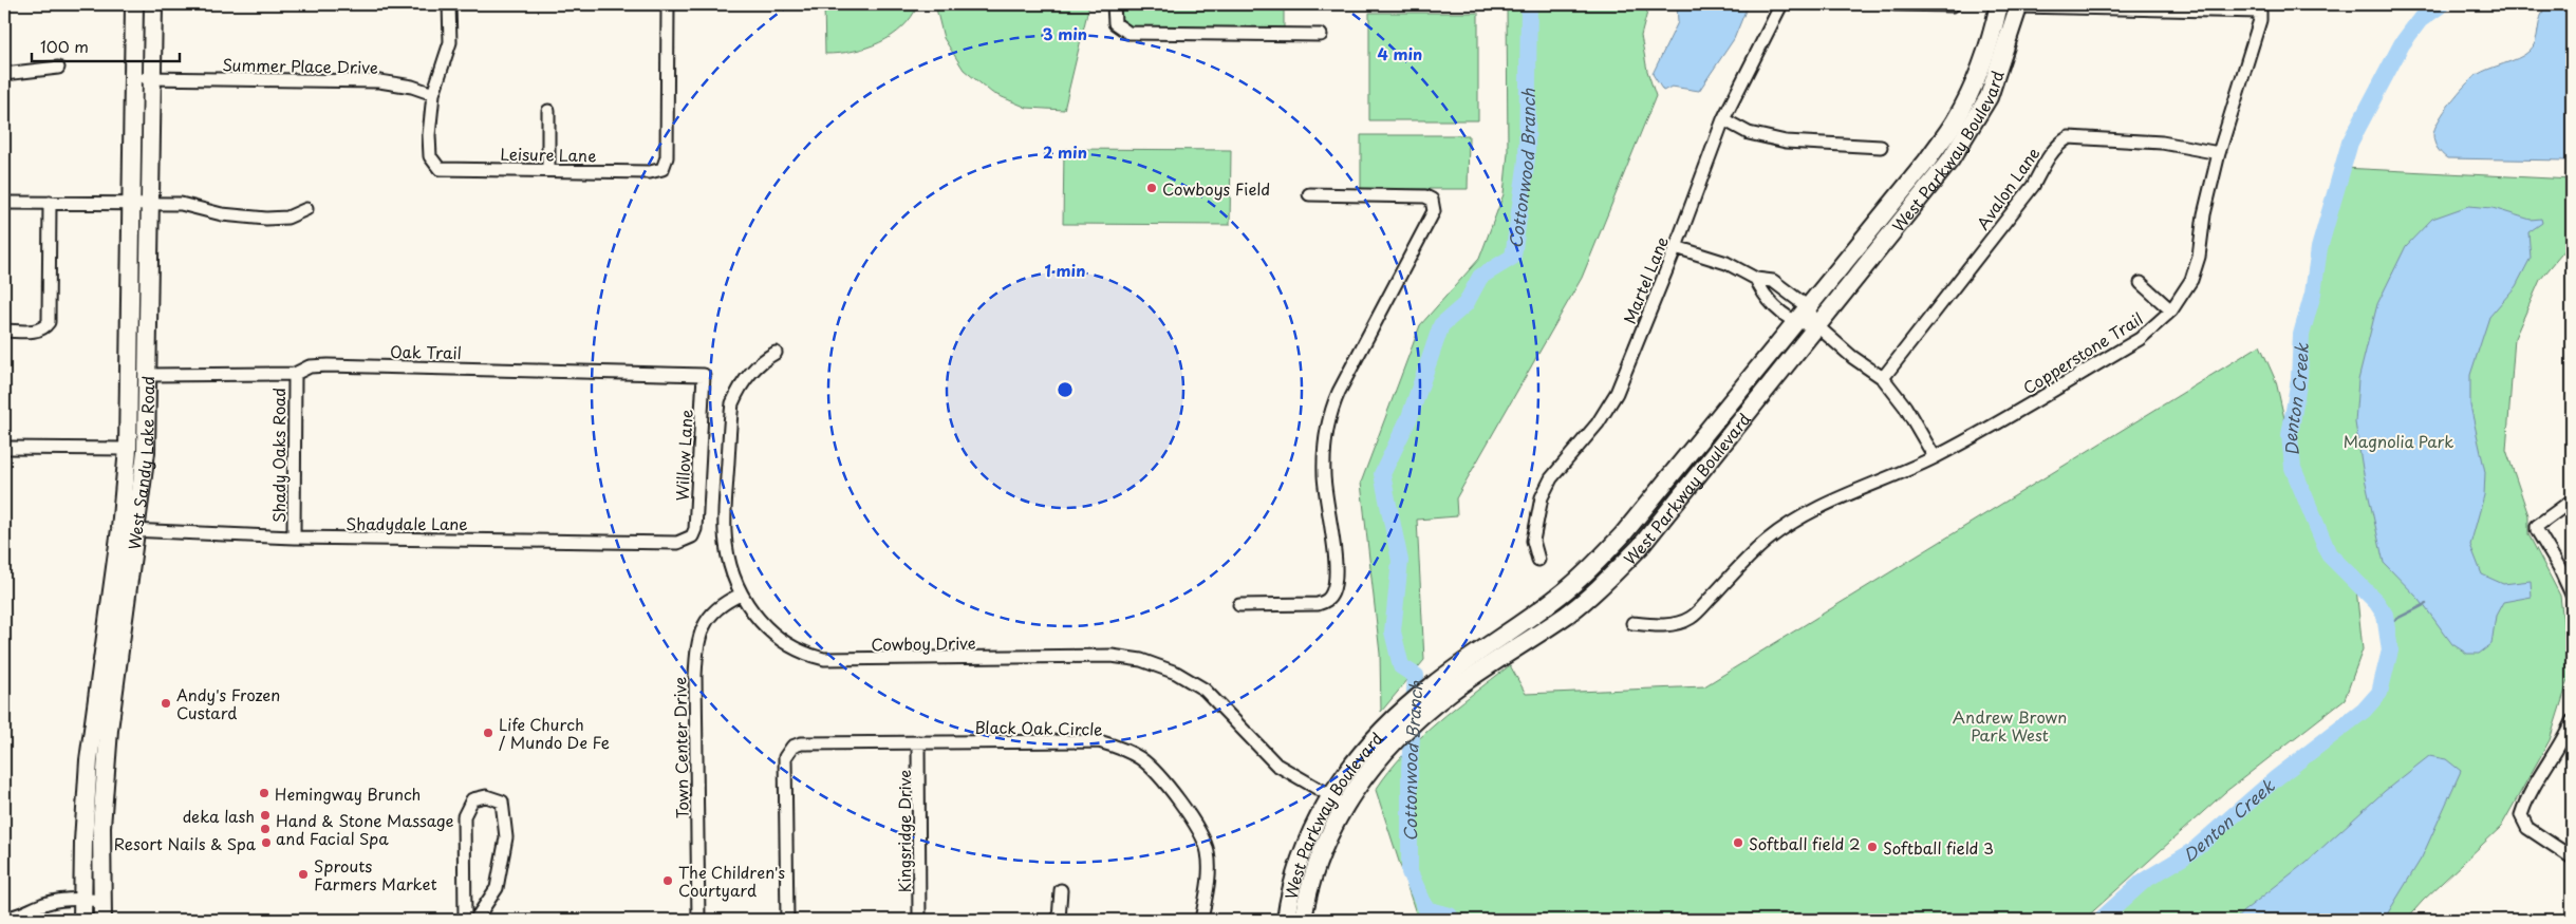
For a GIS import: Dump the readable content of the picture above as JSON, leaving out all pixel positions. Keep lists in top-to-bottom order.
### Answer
{
  "streets": {
    "street": [
      "Summer Place Drive",
      "West Parkway Boulevard",
      "Leisure Lane",
      "Avalon Lane",
      "Martel Lane",
      "Oak Trail",
      "Copperstone Trail",
      "Shady Oaks Road",
      "Willow Lane",
      "West Sandy Lake Road",
      "Shadydale Lane",
      "Cowboy Drive",
      "Black Oak Circle",
      "Town Center Drive",
      "Kingsridge Drive"
    ]
  },
  "crossings": [
    ["Summer Place Drive", "Leisure Lane"],
    ["Summer Place Drive", "West Sandy Lake Road"],
    ["West Parkway Boulevard", "Copperstone Trail"],
    ["West Parkway Boulevard", "Cowboy Drive"],
    ["Avalon Lane", "Copperstone Trail"],
    ["Oak Trail", "Shady Oaks Road"],
    ["Oak Trail", "Willow Lane"],
    ["Oak Trail", "West Sandy Lake Road"],
    ["Shady Oaks Road", "Shadydale Lane"],
    ["Willow Lane", "Shadydale Lane"],
    ["West Sandy Lake Road", "Shadydale Lane"],
    ["Cowboy Drive", "Town Center Drive"],
    ["Black Oak Circle", "Kingsridge Drive"]
  ],
  "water": ["Cottonwood Branch", "Denton Creek"],
  "parks": ["Magnolia Park", "Andrew Brown Park West"],
  "places": [
    "Cowboys Field",
    "Andy's Frozen Custard",
    "Life Church / Mundo De Fe",
    "Hemingway Brunch",
    "deka lash",
    "Hand & Stone Massage and Facial Spa",
    "Resort Nails & Spa",
    "Softball field 2",
    "Softball field 3",
    "Sprouts Farmers Market",
    "The Children's Courtyard"
  ],
  "scale_bar": "100 m",
  "rings": [
    "3 min",
    "4 min",
    "2 min",
    "1 min"
  ]
}
